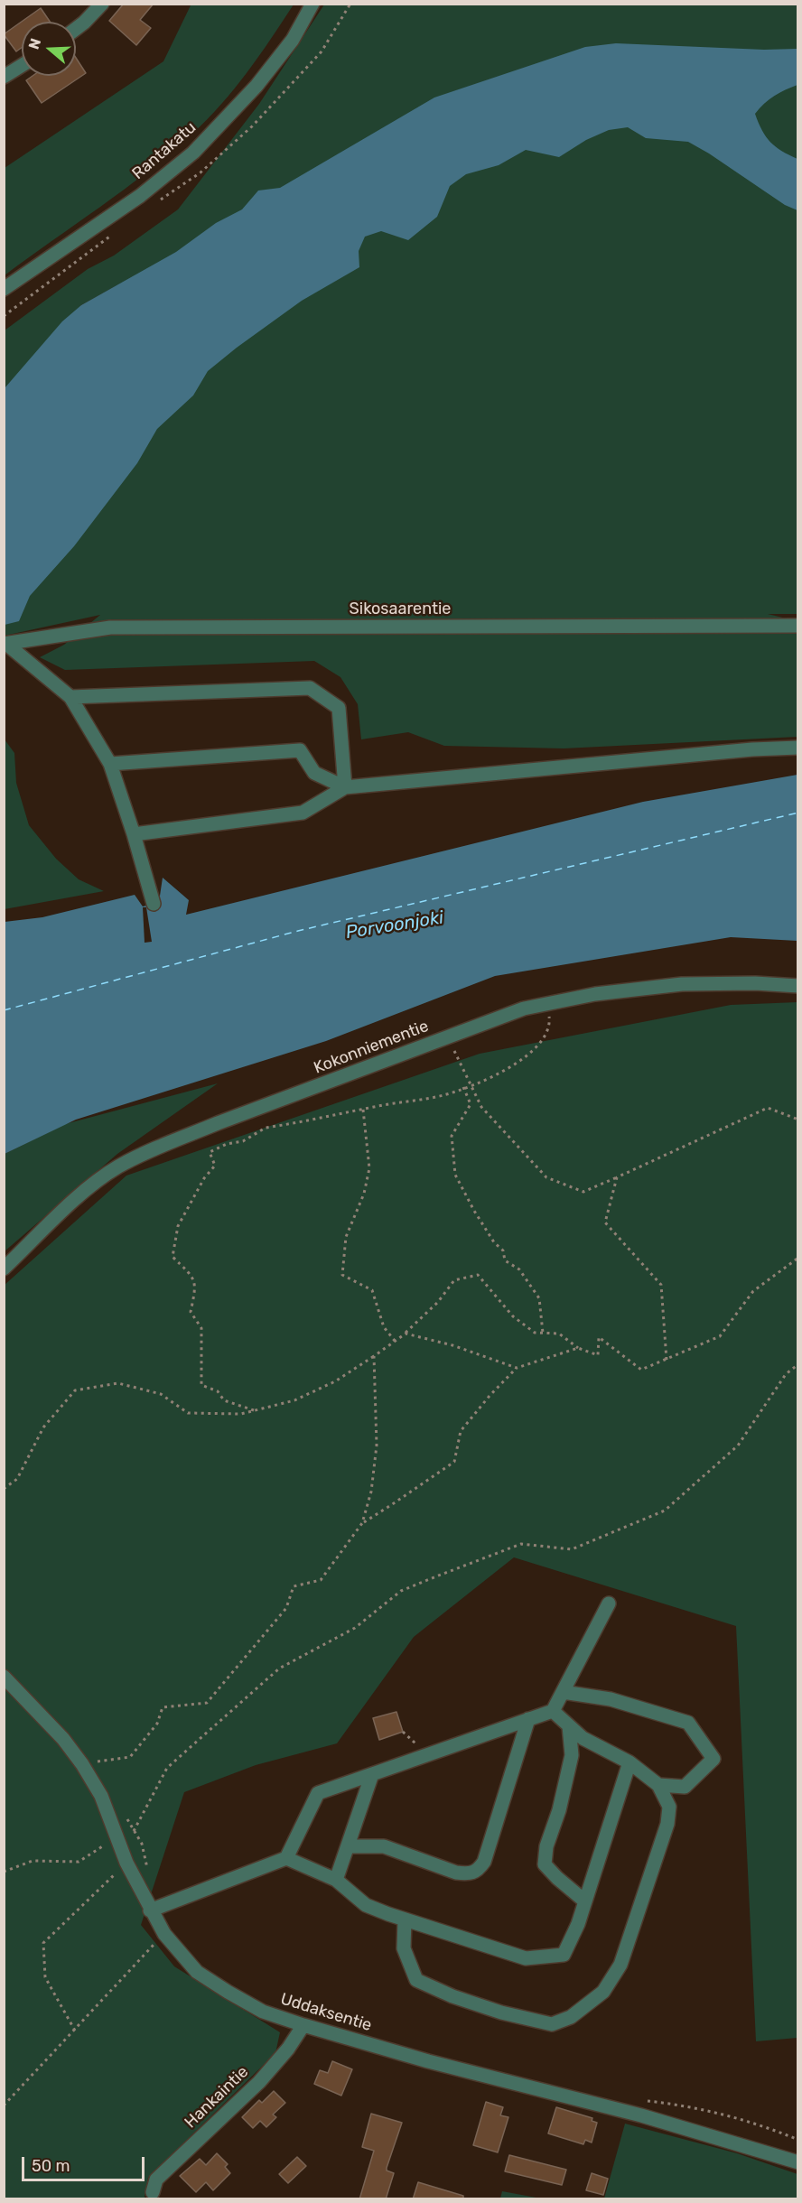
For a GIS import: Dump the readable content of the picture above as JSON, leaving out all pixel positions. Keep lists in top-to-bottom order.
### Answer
{
  "streets": {
    "street": [
      "Rantakatu",
      "Sikosaarentie",
      "Kokonniementie",
      "Uddaksentie",
      "Hankaintie"
    ]
  },
  "crossings": [
    ["Uddaksentie", "Hankaintie"]
  ],
  "water": ["Porvoonjoki"],
  "scale_bar": "50 m",
  "north": "left"
}
